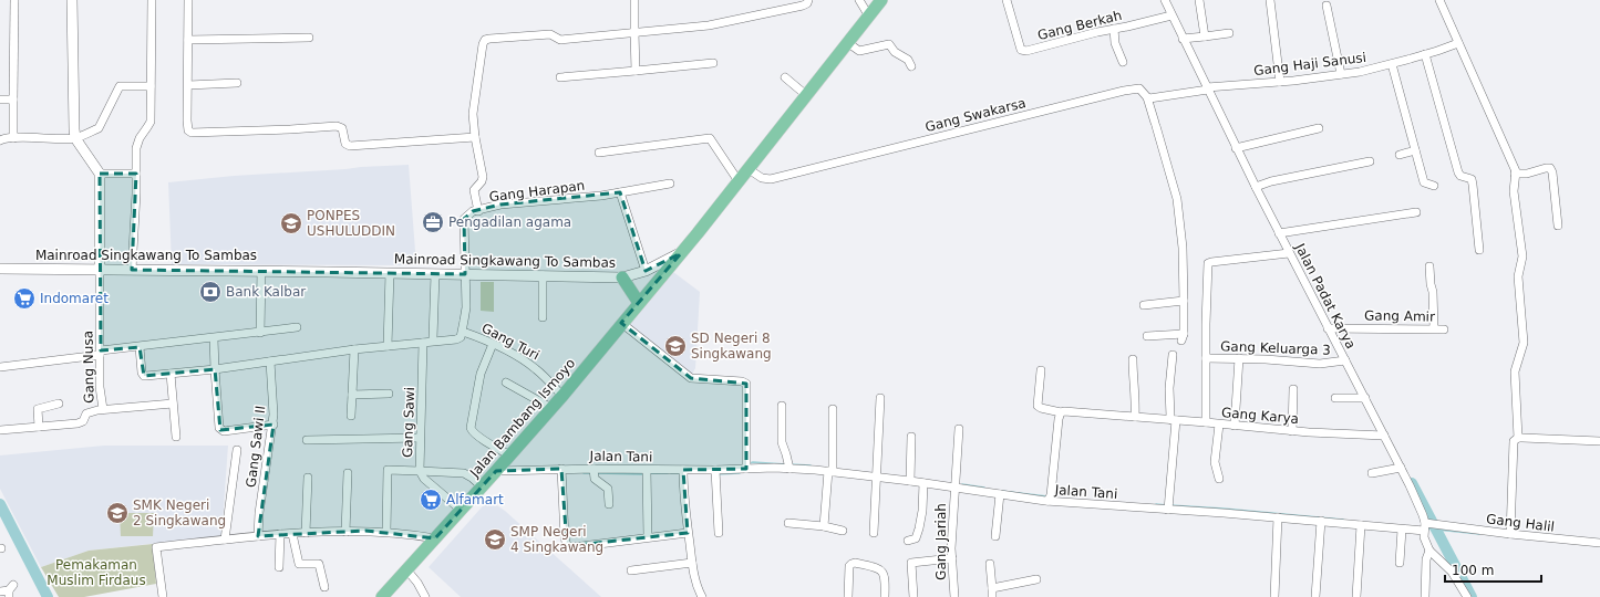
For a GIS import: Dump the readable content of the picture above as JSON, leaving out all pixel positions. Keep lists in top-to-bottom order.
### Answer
{
  "streets": {
    "main road": ["Mainroad Singkawang To Sambas", "Jalan Bambang Ismoyo"],
    "street": [
      "Gang Berkah",
      "Gang Haji Sanusi",
      "Gang Swakarsa",
      "Gang Harapan",
      "Jalan Padat Karya",
      "Gang Amir",
      "Gang Turi",
      "Gang Keluarga 3",
      "Gang Nusa",
      "Gang Karya",
      "Gang Sawi",
      "Gang Sawi II",
      "Jalan Tani",
      "Gang Halil",
      "Gang Jariah"
    ]
  },
  "crossings": [
    ["Gang Berkah", "Jalan Padat Karya"],
    ["Gang Haji Sanusi", "Gang Swakarsa"],
    ["Gang Haji Sanusi", "Jalan Padat Karya"],
    ["Gang Swakarsa", "Mainroad Singkawang To Sambas"],
    ["Gang Swakarsa", "Jalan Padat Karya"],
    ["Gang Harapan", "Mainroad Singkawang To Sambas"],
    ["Mainroad Singkawang To Sambas", "Gang Nusa"],
    ["Mainroad Singkawang To Sambas", "Jalan Bambang Ismoyo"],
    ["Jalan Padat Karya", "Gang Amir"],
    ["Jalan Padat Karya", "Gang Keluarga 3"],
    ["Jalan Padat Karya", "Gang Karya"],
    ["Jalan Padat Karya", "Jalan Tani"],
    ["Jalan Padat Karya", "Gang Halil"],
    ["Gang Turi", "Jalan Bambang Ismoyo"],
    ["Jalan Bambang Ismoyo", "Gang Sawi"],
    ["Jalan Bambang Ismoyo", "Jalan Tani"],
    ["Jalan Tani", "Gang Halil"],
    ["Jalan Tani", "Gang Jariah"]
  ],
  "parks": ["Pemakaman Muslim Firdaus"],
  "places": {
    "office": ["Pengadilan agama"],
    "school or university": [
      "PONPES USHULUDDIN",
      "SD Negeri 8 Singkawang",
      "SMK Negeri 2 Singkawang",
      "SMP Negeri 4 Singkawang"
    ],
    "bank": ["Bank Kalbar"],
    "supermarket": ["Indomaret", "Alfamart"]
  },
  "scale_bar": "100 m"
}
